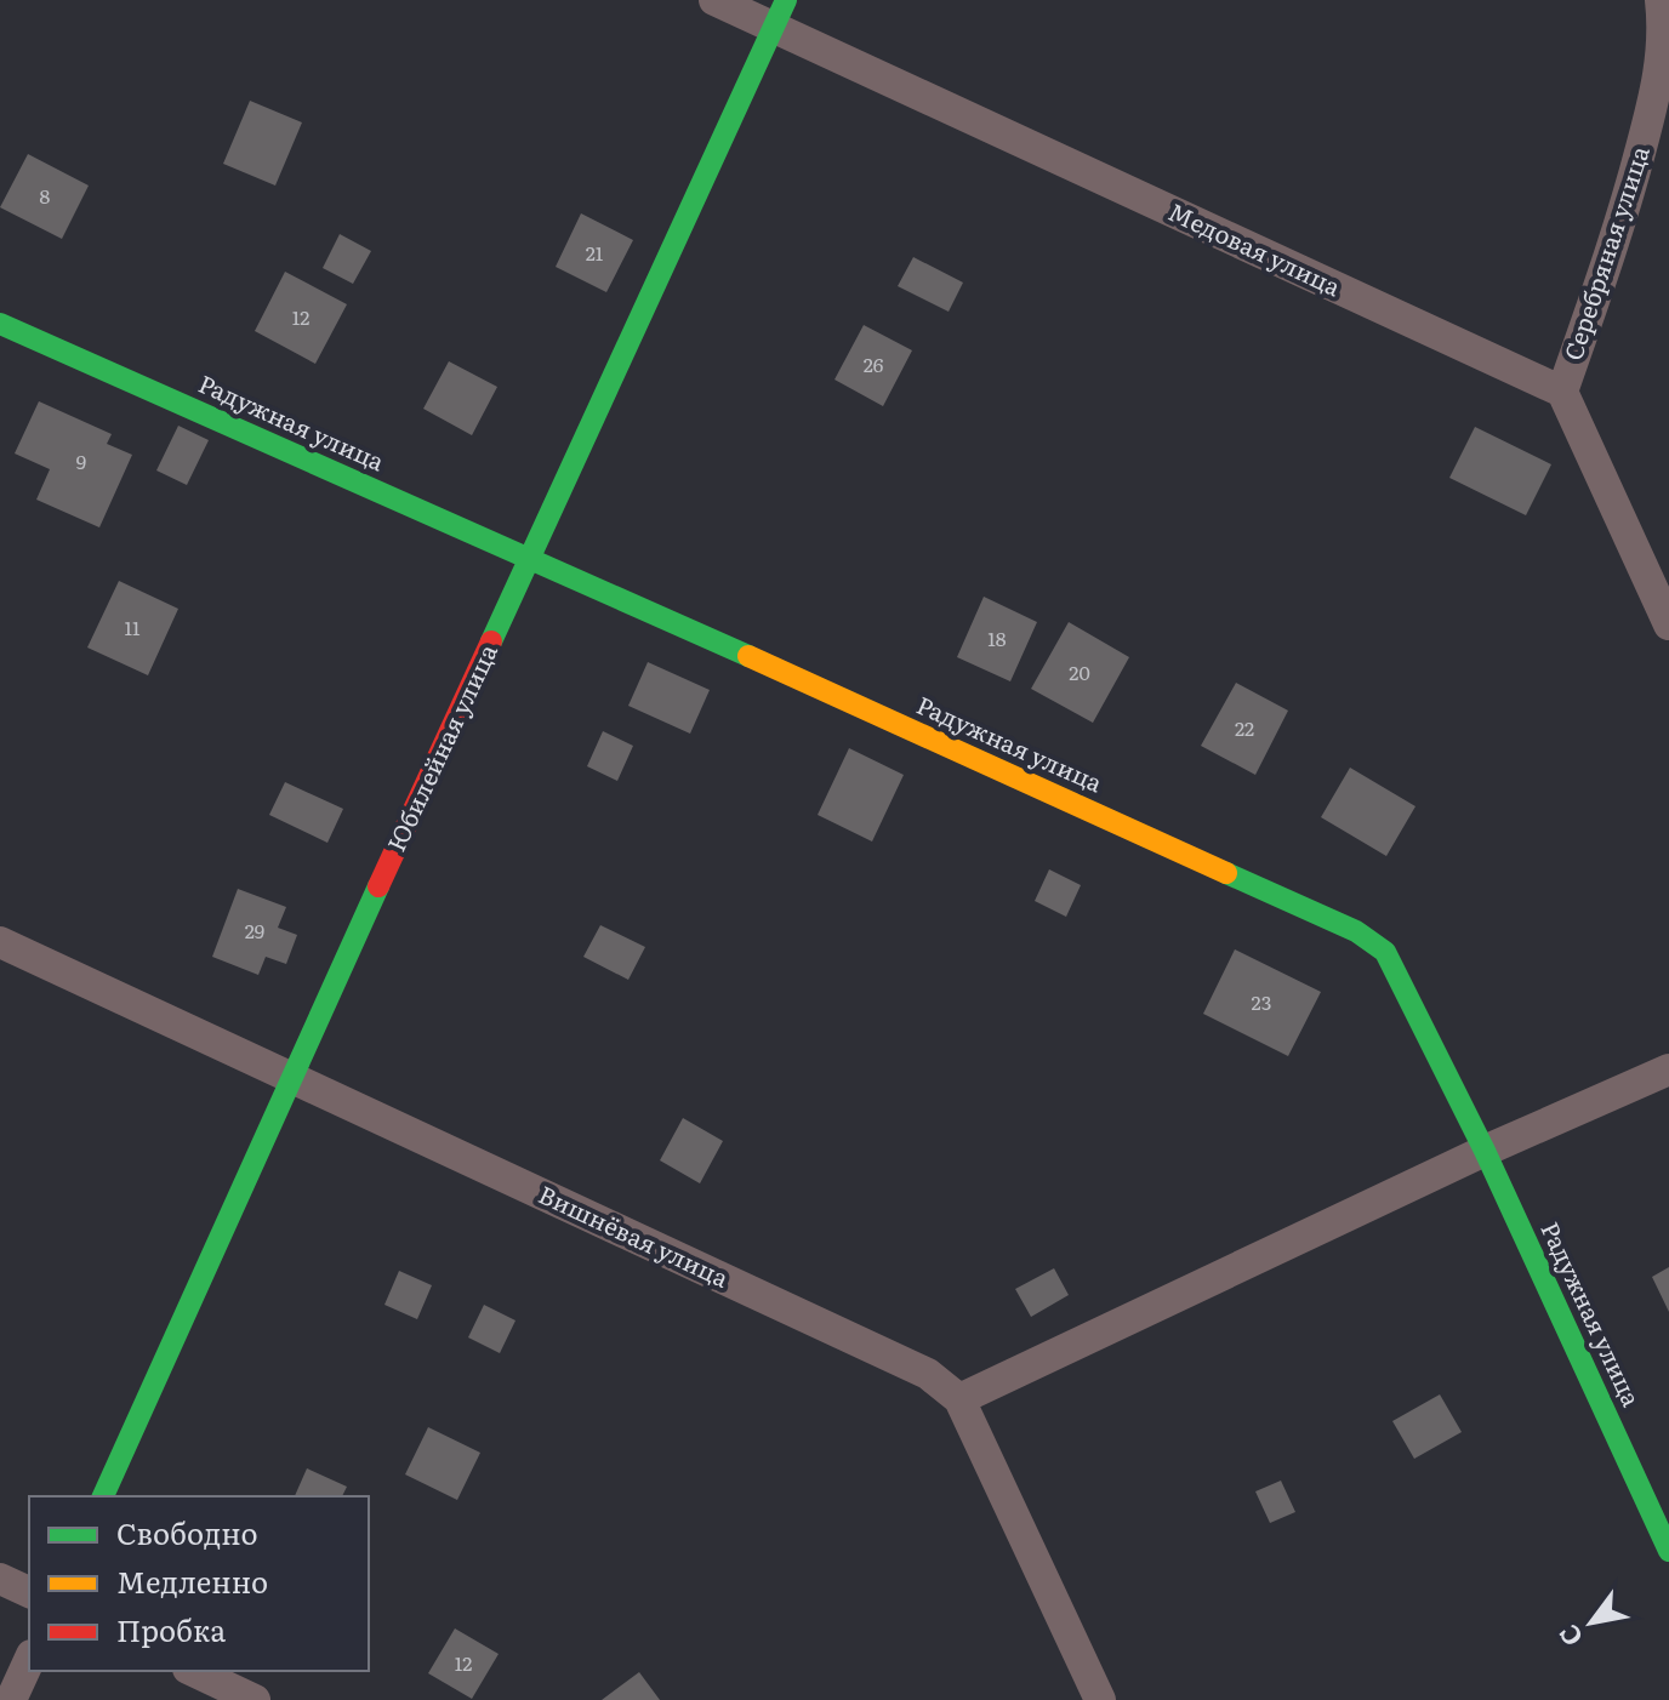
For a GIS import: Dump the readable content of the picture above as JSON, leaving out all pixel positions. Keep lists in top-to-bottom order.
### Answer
{
  "streets": {
    "street": [
      "Медовая улица",
      "Серебряная улица",
      "Радужная улица",
      "Юбилейная улица",
      "Вишнёвая улица"
    ]
  },
  "crossings": [
    ["Медовая улица", "Серебряная улица"],
    ["Медовая улица", "Юбилейная улица"],
    ["Радужная улица", "Юбилейная улица"],
    ["Юбилейная улица", "Вишнёвая улица"]
  ],
  "house_numbers": [
    "8",
    "21",
    "12",
    "26",
    "9",
    "11",
    "18",
    "20",
    "22",
    "29",
    "23",
    "12"
  ],
  "legend": ["Свободно", "Медленно", "Пробка"],
  "north": "bottom left"
}
